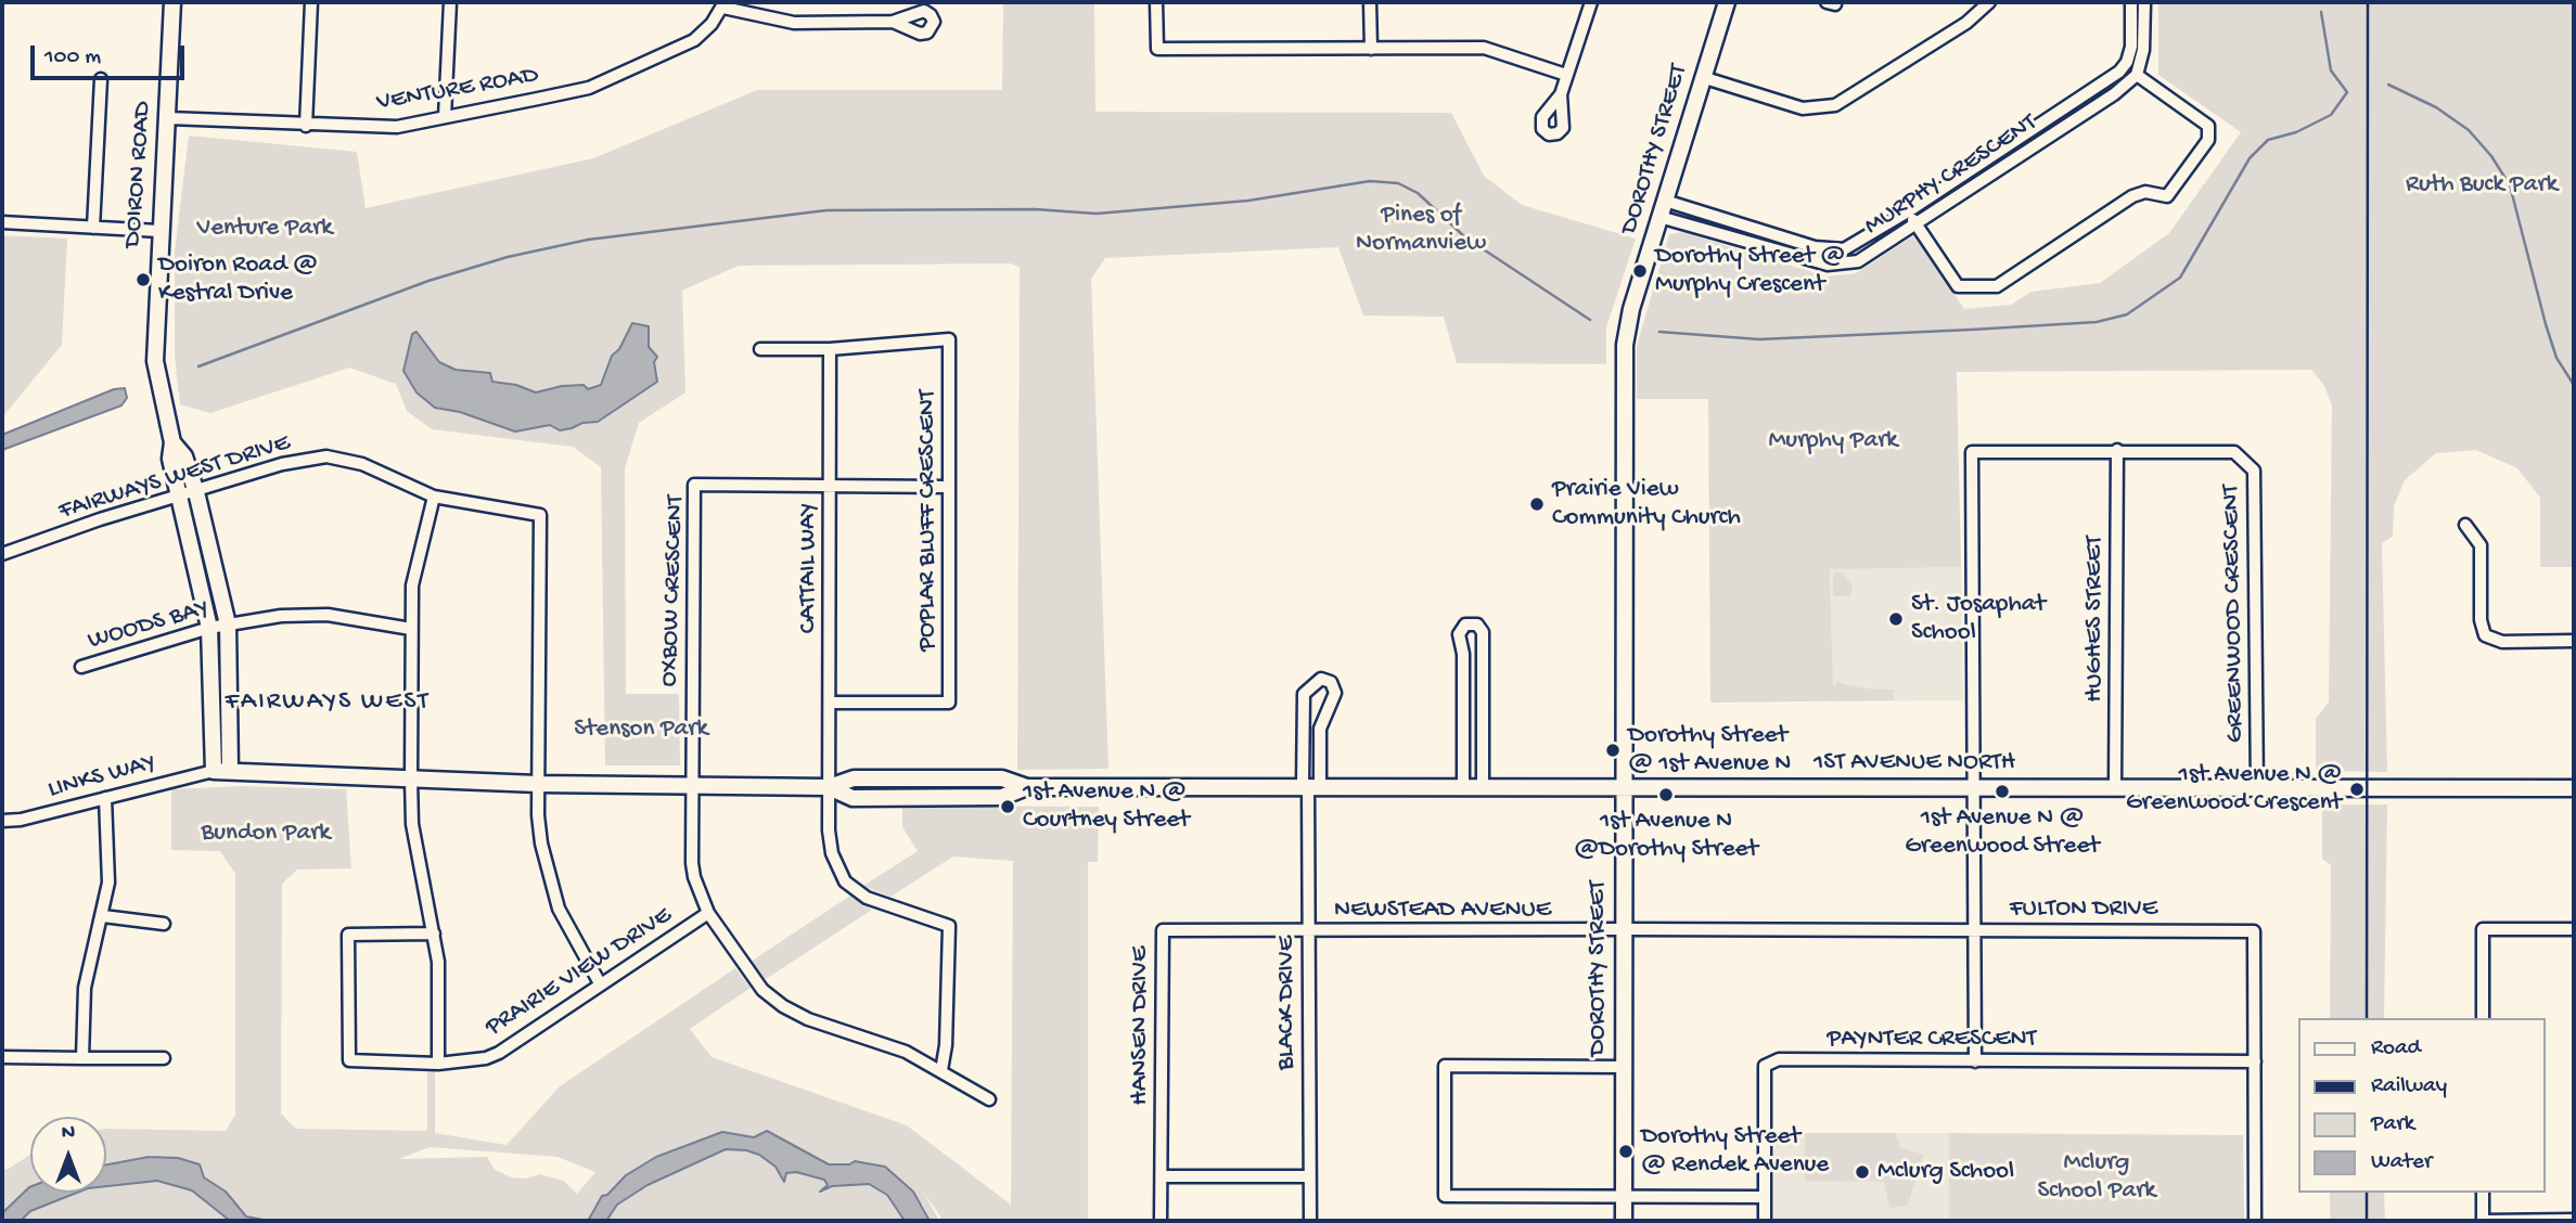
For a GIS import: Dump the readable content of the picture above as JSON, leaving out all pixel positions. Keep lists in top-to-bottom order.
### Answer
{
  "streets": {
    "street": [
      "VENTURE ROAD",
      "DOROTHY STREET",
      "DOIRON ROAD",
      "MURPHY CRESCENT",
      "FAIRWAYS WEST DRIVE",
      "POPLAR BLUFF CRESCENT",
      "CATTAIL WAY",
      "OXBOW CRESCENT",
      "GREENWOOD CRESCENT",
      "HUGHES STREET",
      "WOODS BAY",
      "1ST AVENUE NORTH",
      "LINKS WAY",
      "FULTON DRIVE",
      "NEWSTEAD AVENUE",
      "PRAIRIE VIEW DRIVE",
      "BLACK DRIVE",
      "HANSEN DRIVE",
      "PAYNTER CRESCENT"
    ]
  },
  "crossings": [
    ["VENTURE ROAD", "DOIRON ROAD"],
    ["DOROTHY STREET", "MURPHY CRESCENT"],
    ["DOROTHY STREET", "1ST AVENUE NORTH"],
    ["DOROTHY STREET", "FULTON DRIVE"],
    ["DOROTHY STREET", "NEWSTEAD AVENUE"],
    ["DOIRON ROAD", "FAIRWAYS WEST DRIVE"],
    ["FAIRWAYS WEST DRIVE", "1ST AVENUE NORTH"],
    ["POPLAR BLUFF CRESCENT", "CATTAIL WAY"],
    ["CATTAIL WAY", "OXBOW CRESCENT"],
    ["CATTAIL WAY", "1ST AVENUE NORTH"],
    ["OXBOW CRESCENT", "1ST AVENUE NORTH"],
    ["GREENWOOD CRESCENT", "HUGHES STREET"],
    ["GREENWOOD CRESCENT", "1ST AVENUE NORTH"],
    ["HUGHES STREET", "1ST AVENUE NORTH"],
    ["1ST AVENUE NORTH", "LINKS WAY"],
    ["1ST AVENUE NORTH", "BLACK DRIVE"],
    ["FULTON DRIVE", "NEWSTEAD AVENUE"],
    ["FULTON DRIVE", "PAYNTER CRESCENT"],
    ["NEWSTEAD AVENUE", "BLACK DRIVE"],
    ["NEWSTEAD AVENUE", "HANSEN DRIVE"],
    ["BLACK DRIVE", "HANSEN DRIVE"]
  ],
  "districts": ["FAIRWAYS WEST"],
  "parks": [
    "Ruth Buck Park",
    "Pines of Normanview",
    "Venture Park",
    "Murphy Park",
    "Stenson Park",
    "Bundon Park",
    "Mclurg School Park"
  ],
  "places": [
    "Dorothy Street @ Murphy Crescent",
    "Doiron Road @ Kestral Drive",
    "Prairie View Community Church",
    "St. Josaphat School",
    "Dorothy Street @ 1st Avenue N",
    "1st Avenue N @ Greenwood Crescent",
    "1st Avenue N @ Greenwood Street",
    "1st Avenue N @Dorothy Street",
    "1st Avenue N @ Courtney Street",
    "Dorothy Street @ Rendek Avenue",
    "Mclurg School"
  ],
  "legend": [
    "Road",
    "Railway",
    "Park",
    "Water"
  ],
  "scale_bar": "100 m",
  "north": "top"
}
